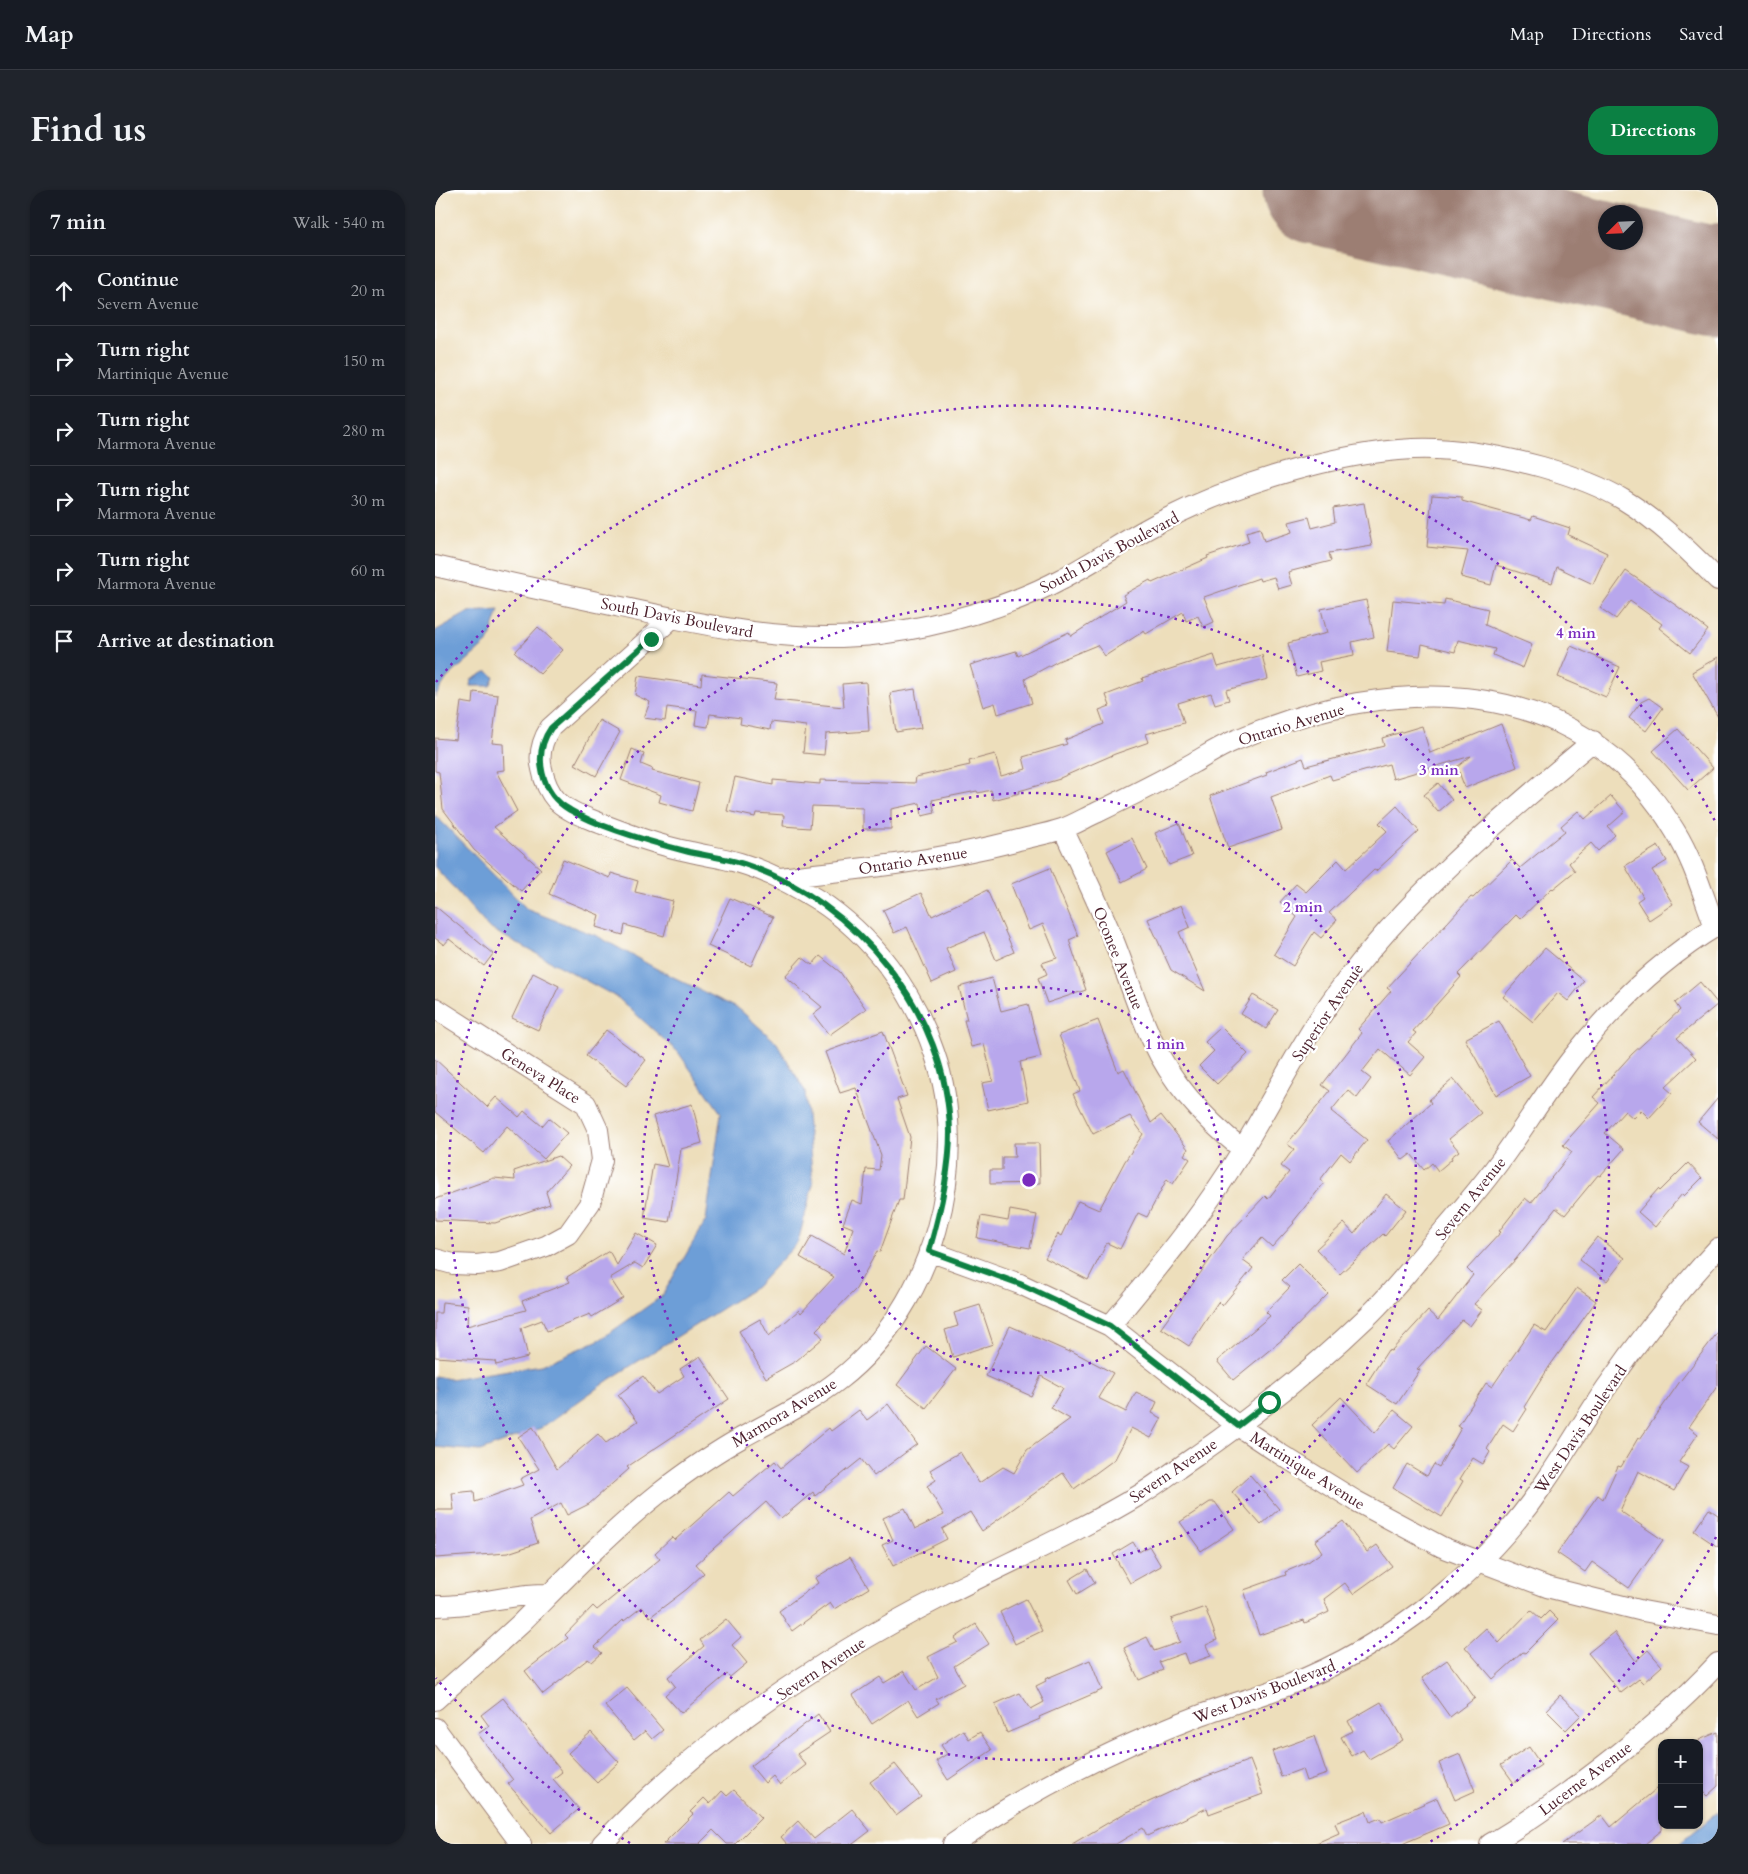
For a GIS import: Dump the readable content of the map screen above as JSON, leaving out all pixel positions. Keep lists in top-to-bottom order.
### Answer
{
  "streets": {
    "street": [
      "South Davis Boulevard",
      "Ontario Avenue",
      "Oconee Avenue",
      "Superior Avenue",
      "Geneva Place",
      "Severn Avenue",
      "Marmora Avenue",
      "West Davis Boulevard",
      "Martinique Avenue",
      "Lucerne Avenue"
    ]
  },
  "crossings": [
    ["South Davis Boulevard", "Marmora Avenue"],
    ["Ontario Avenue", "Oconee Avenue"],
    ["Ontario Avenue", "Superior Avenue"],
    ["Ontario Avenue", "Severn Avenue"],
    ["Ontario Avenue", "Marmora Avenue"],
    ["Oconee Avenue", "Superior Avenue"],
    ["Superior Avenue", "Martinique Avenue"],
    ["Severn Avenue", "Martinique Avenue"],
    ["Marmora Avenue", "Martinique Avenue"],
    ["West Davis Boulevard", "Martinique Avenue"]
  ],
  "north": "bottom left",
  "page": {
    "header": "Map",
    "nav": ["Map", "Directions", "Saved"],
    "title": "Find us",
    "buttons": "Directions",
    "heading": ["7 min", "Walk · 540 m"],
    "list": [
      ["Continue", "Severn Avenue", "20 m"],
      ["Turn right", "Martinique Avenue", "150 m"],
      ["Turn right", "Marmora Avenue", "280 m"],
      ["Turn right", "Marmora Avenue", "30 m"],
      ["Turn right", "Marmora Avenue", "60 m"],
      "Arrive at destination"
    ],
    "map_buttons": ["+", "−"]
  },
  "rings": [
    "4 min",
    "3 min",
    "2 min",
    "1 min"
  ]
}
